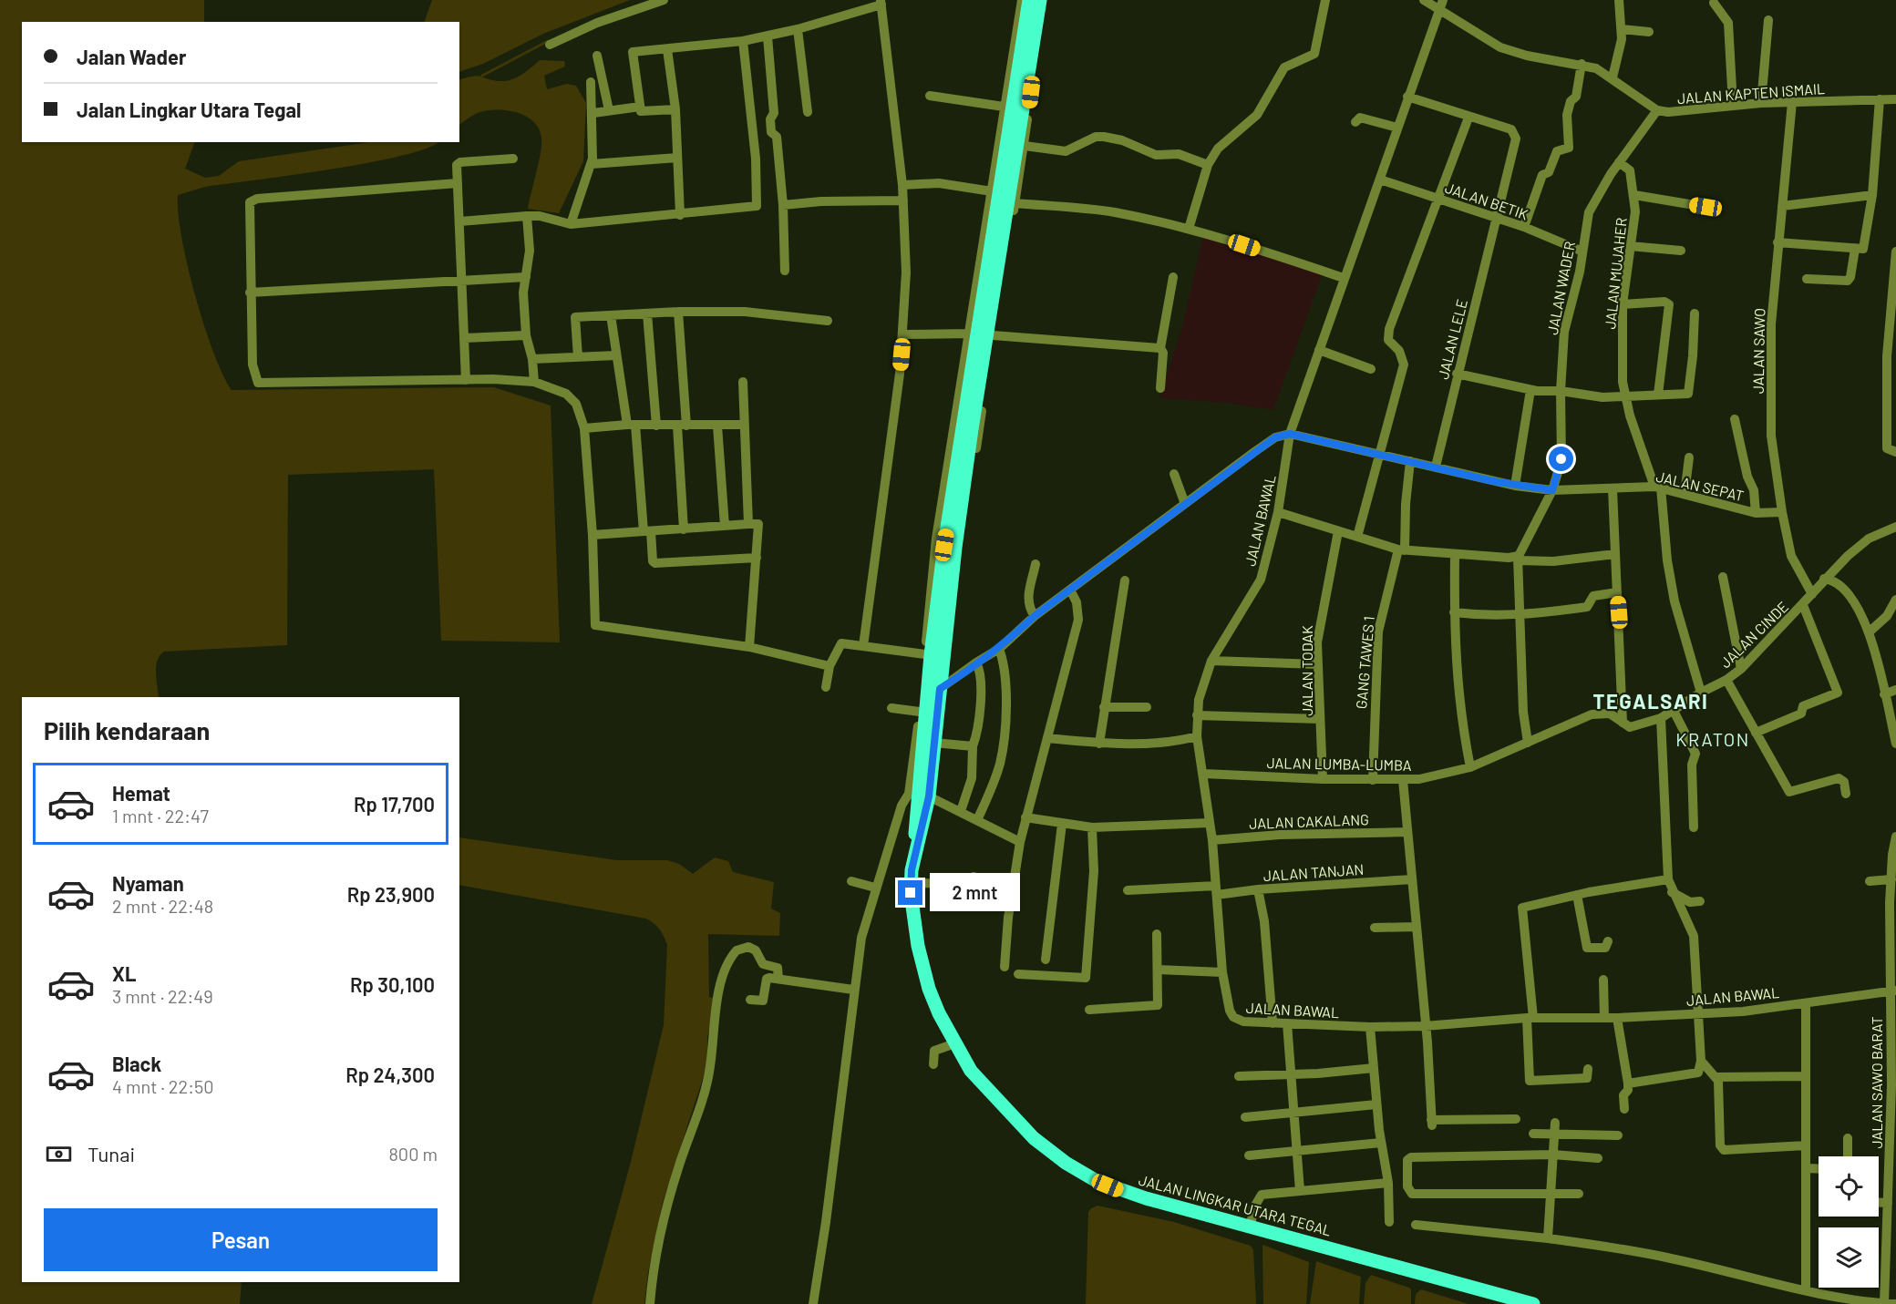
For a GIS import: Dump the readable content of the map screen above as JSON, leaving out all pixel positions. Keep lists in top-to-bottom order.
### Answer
{
  "streets": {
    "highway": ["JALAN LINGKAR UTARA TEGAL"],
    "street": [
      "JALAN KAPTEN ISMAIL",
      "JALAN BETIK",
      "JALAN MUJAHER",
      "JALAN WADER",
      "JALAN LELE",
      "JALAN SAWO",
      "JALAN SEPAT",
      "JALAN BAWAL",
      "JALAN CINDE",
      "GANG TAWES 1",
      "JALAN TODAK",
      "JALAN LUMBA-LUMBA",
      "JALAN CAKALANG",
      "JALAN TANJAN",
      "JALAN SAWO BARAT"
    ]
  },
  "crossings": [
    ["JALAN KAPTEN ISMAIL", "JALAN WADER"],
    ["JALAN KAPTEN ISMAIL", "JALAN SAWO"],
    ["JALAN KAPTEN ISMAIL", "JALAN BAWAL"],
    ["JALAN BETIK", "JALAN WADER"],
    ["JALAN BETIK", "JALAN LELE"],
    ["JALAN BETIK", "JALAN BAWAL"],
    ["JALAN MUJAHER", "JALAN WADER"],
    ["JALAN MUJAHER", "JALAN SEPAT"],
    ["JALAN MUJAHER", "JALAN CINDE"],
    ["JALAN WADER", "JALAN SEPAT"],
    ["JALAN LELE", "JALAN SEPAT"],
    ["JALAN SAWO", "JALAN SEPAT"],
    ["JALAN SAWO", "JALAN CINDE"],
    ["JALAN SEPAT", "JALAN BAWAL"],
    ["JALAN SEPAT", "GANG TAWES 1"],
    ["JALAN BAWAL", "JALAN LUMBA-LUMBA"],
    ["JALAN BAWAL", "JALAN CAKALANG"],
    ["JALAN BAWAL", "JALAN TANJAN"],
    ["JALAN BAWAL", "JALAN SAWO BARAT"],
    ["JALAN CINDE", "JALAN LUMBA-LUMBA"],
    ["GANG TAWES 1", "JALAN LUMBA-LUMBA"],
    ["JALAN TODAK", "JALAN LUMBA-LUMBA"]
  ],
  "districts": ["TEGALSARI", "KRATON"],
  "page": {
    "banner": ["Jalan Wader", "Jalan Lingkar Utara Tegal"],
    "heading": "Pilih kendaraan",
    "list": [
      {
        "name": "Hemat",
        "note": "1 mnt · 22:47",
        "value": "Rp 17,700"
      },
      {
        "name": "Nyaman",
        "note": "2 mnt · 22:48",
        "value": "Rp 23,900"
      },
      {
        "name": "XL",
        "note": "3 mnt · 22:49",
        "value": "Rp 30,100"
      },
      {
        "name": "Black",
        "note": "4 mnt · 22:50",
        "value": "Rp 24,300"
      }
    ],
    "bubble": "2 mnt",
    "pay": ["Tunai", "800 m"],
    "buttons": "Pesan"
  }
}
